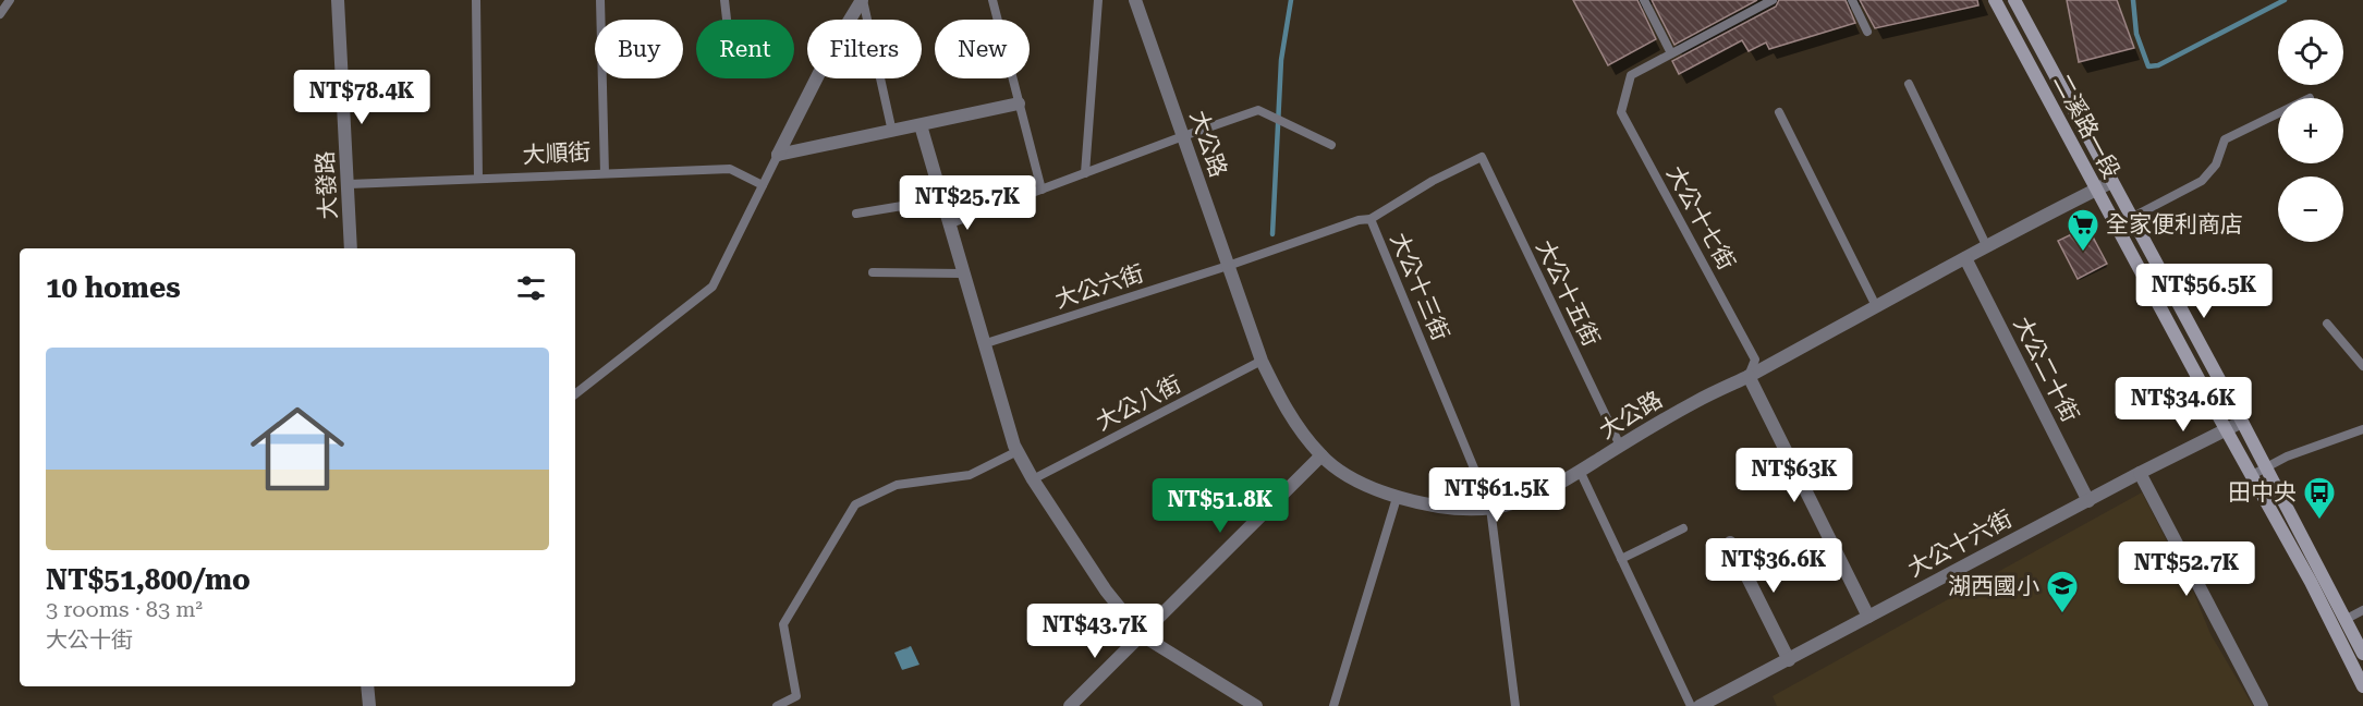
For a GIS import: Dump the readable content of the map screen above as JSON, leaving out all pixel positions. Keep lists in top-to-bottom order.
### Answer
{
  "streets": {
    "main road": ["二溪路一段"],
    "street": [
      "大公路",
      "大發路",
      "大公二十街",
      "大公十六街"
    ],
    "lane": [
      "大順街",
      "大公十七街",
      "大公六街",
      "大公十三街",
      "大公十五街",
      "大公八街"
    ]
  },
  "crossings": [
    ["二溪路一段", "大公路"],
    ["二溪路一段", "大公十六街"],
    ["大公路", "大公十七街"],
    ["大公路", "大公六街"],
    ["大公路", "大公十三街"],
    ["大公路", "大公十五街"],
    ["大公路", "大公二十街"],
    ["大公路", "大公八街"],
    ["大順街", "大發路"],
    ["大公六街", "大公十三街"],
    ["大公十三街", "大公十五街"],
    ["大公二十街", "大公十六街"]
  ],
  "places": {
    "supermarket": ["全家便利商店"],
    "bus stop": ["田中央"],
    "school or university": ["湖西國小"]
  },
  "page": {
    "map_buttons": ["+", "−"],
    "chip": [
      "Buy",
      "Rent",
      "Filters",
      "New"
    ],
    "price": [
      "NT$78.4K",
      "NT$25.7K",
      "NT$56.5K",
      "NT$34.6K",
      "NT$63K",
      "NT$61.5K",
      "NT$51.8K",
      "NT$36.6K",
      "NT$52.7K",
      "NT$43.7K"
    ],
    "heading": "10 homes",
    "list": [
      {
        "name": "NT$51,800/mo",
        "note": "3 rooms · 83 m² · 大公十街"
      }
    ]
  }
}
